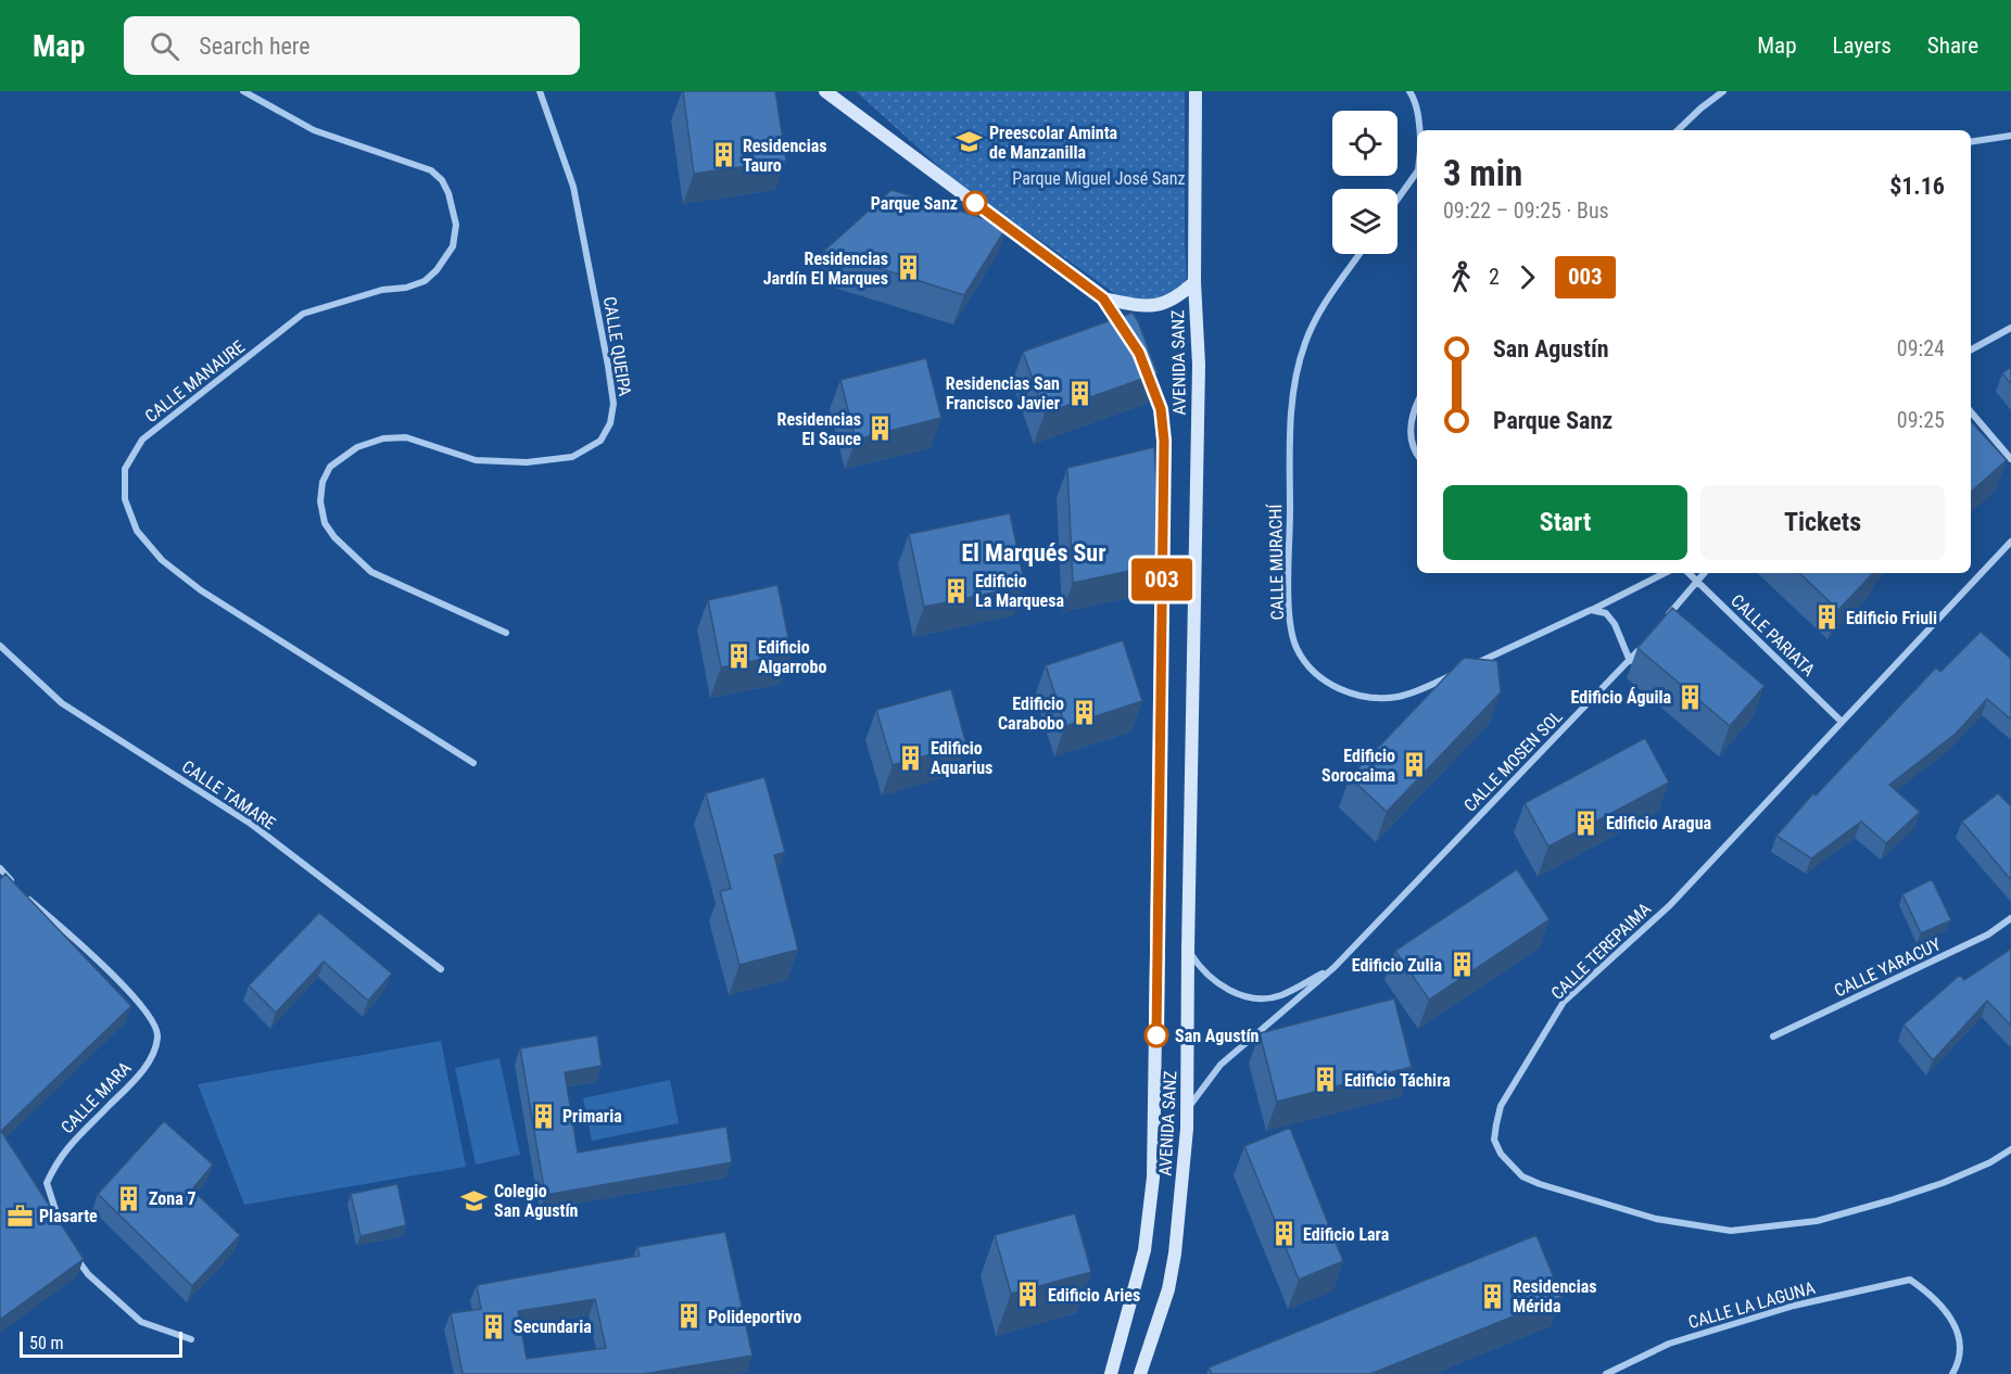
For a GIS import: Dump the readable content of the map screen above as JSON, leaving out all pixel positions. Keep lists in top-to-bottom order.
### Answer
{
  "streets": {
    "street": [
      "CALLE QUEIPA",
      "AVENIDA SANZ",
      "CALLE MANAURE",
      "CALLE MURACHÍ",
      "CALLE PARIATA",
      "CALLE MOSEN SOL",
      "CALLE TAMARE",
      "CALLE TEREPAIMA",
      "CALLE YARACUY",
      "CALLE MARA",
      "CALLE LA LAGUNA"
    ]
  },
  "crossings": [
    ["AVENIDA SANZ", "CALLE MOSEN SOL"],
    ["CALLE PARIATA", "CALLE TEREPAIMA"]
  ],
  "districts": ["El Marqués Sur"],
  "parks": ["Parque Miguel José Sanz"],
  "places": {
    "school or university": ["Preescolar Aminta de Manzanilla", "Colegio San Agustín"],
    "building": [
      "Residencias Tauro",
      "Residencias Jardín El Marques",
      "Residencias San Francisco Javier",
      "Residencias El Sauce",
      "Edificio La Marquesa",
      "Edificio Friuli",
      "Edificio Algarrobo",
      "Edificio Águila",
      "Edificio Carabobo",
      "Edificio Aquarius",
      "Edificio Sorocaima",
      "Edificio Aragua",
      "Edificio Zulia",
      "Edificio Táchira",
      "Primaria",
      "Zona 7",
      "Edificio Lara",
      "Edificio Aries",
      "Residencias Mérida",
      "Polideportivo",
      "Secundaria"
    ],
    "other": ["Parque Sanz", "San Agustín"],
    "office": ["Plasarte"]
  },
  "lines": ["bus line 003"],
  "scale_bar": "50 m",
  "page": {
    "header": "Map",
    "search": "Search here",
    "nav": ["Map", "Layers", "Share"],
    "on_map": "003",
    "heading": ["3 min", "09:22 – 09:25 · Bus", "$1.16"],
    "legs": ["2", "003"],
    "list": [
      {
        "name": "San Agustín",
        "value": "09:24"
      },
      {
        "name": "Parque Sanz",
        "value": "09:25"
      }
    ],
    "buttons": ["Start", "Tickets"],
    "scale": "50 m"
  }
}
